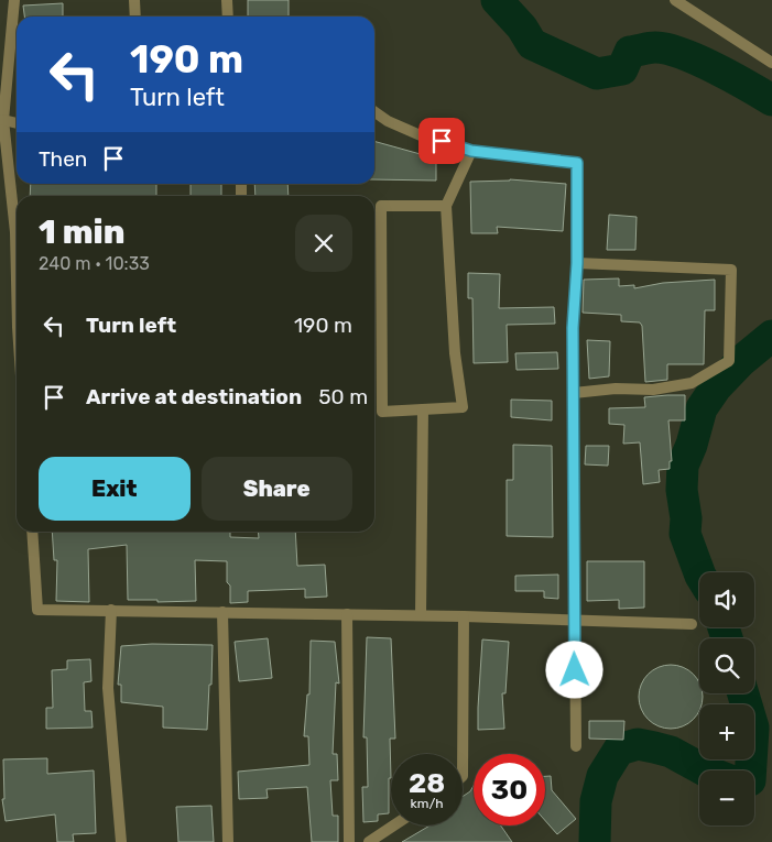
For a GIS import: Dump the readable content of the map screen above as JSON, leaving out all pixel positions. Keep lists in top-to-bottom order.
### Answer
{
  "page": {
    "turn": ["190 m", "Turn left"],
    "then": "Then",
    "heading": ["1 min", "240 m · 10:33"],
    "list": [
      {
        "name": "Turn left",
        "value": "190 m"
      },
      {
        "name": "Arrive at destination",
        "value": "50 m"
      }
    ],
    "buttons": ["Exit", "Share"],
    "map_buttons": ["+", "−"],
    "speed": "28 km/h",
    "limit": "30"
  }
}
